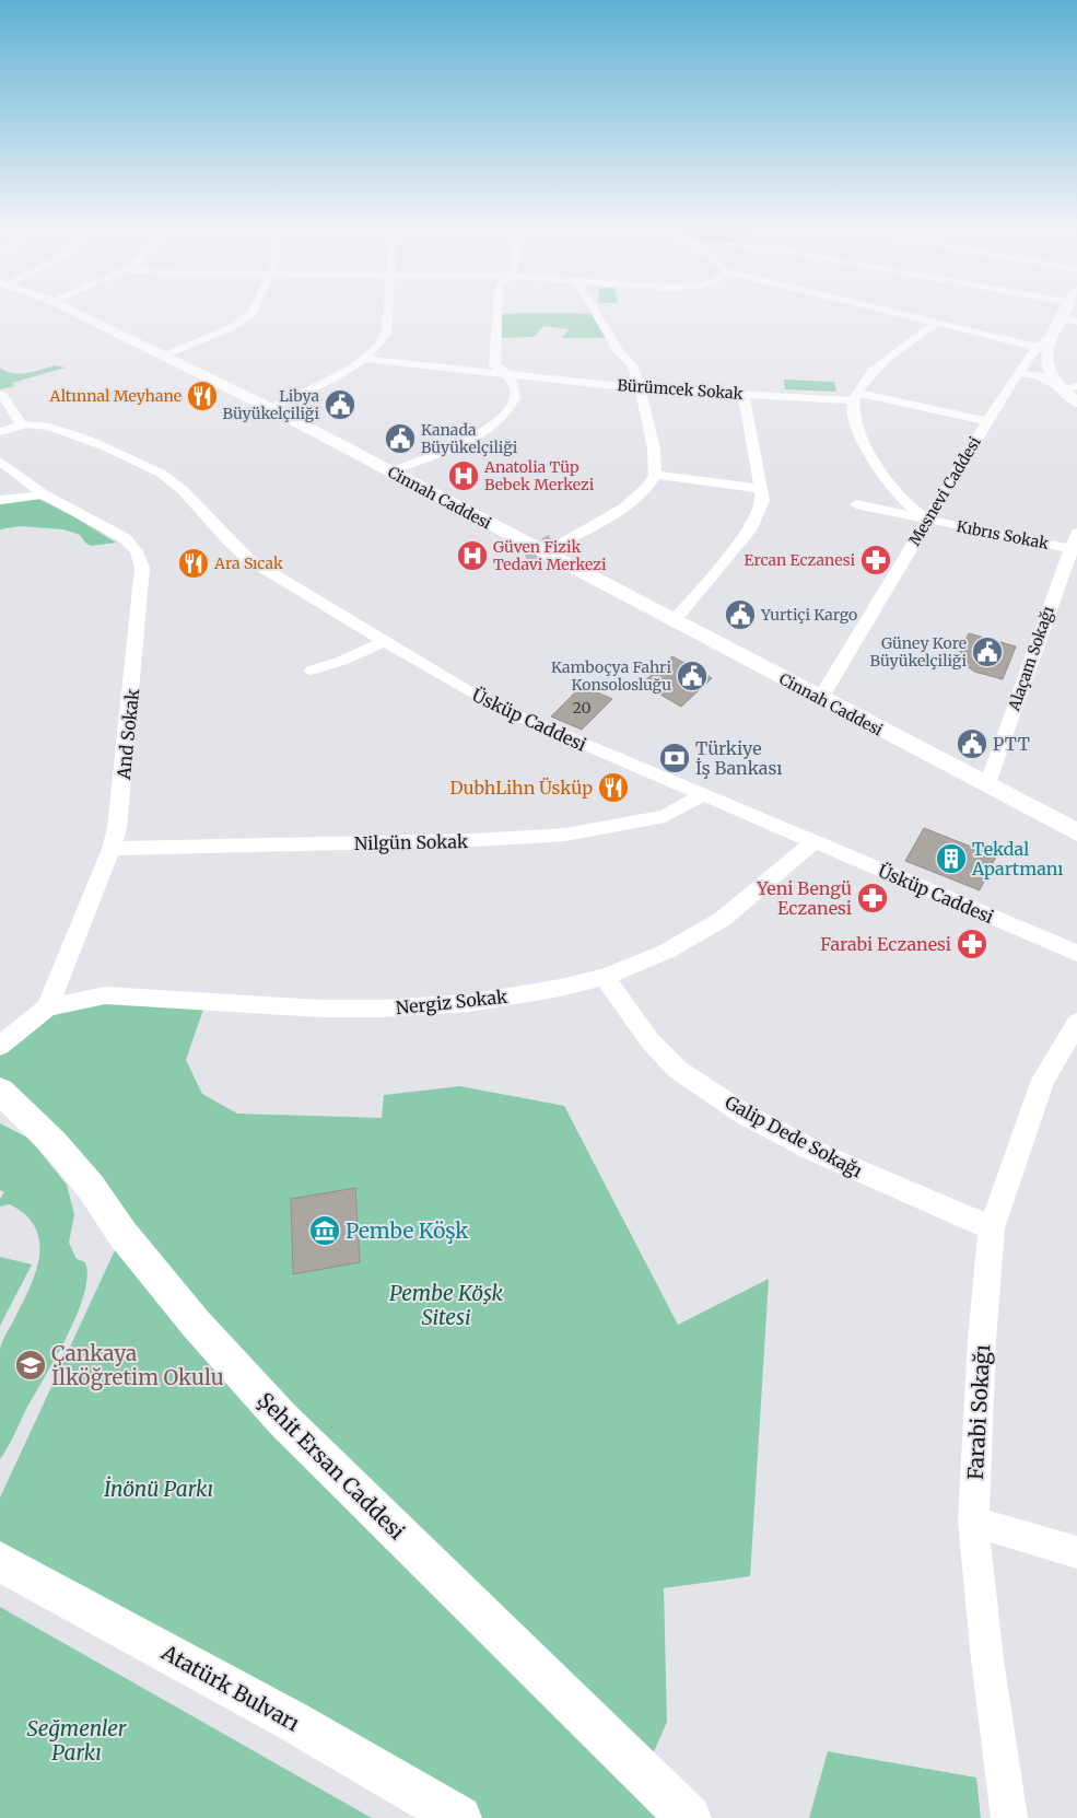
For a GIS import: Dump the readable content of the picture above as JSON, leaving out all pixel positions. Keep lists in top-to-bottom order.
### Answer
{
  "streets": {
    "main road": ["Cinnah Caddesi", "Şehit Ersan Caddesi", "Atatürk Bulvarı"],
    "street": [
      "Bürümcek Sokak",
      "Mesnevi Caddesi",
      "Kıbrıs Sokak",
      "Alaçam Sokağı",
      "Üsküp Caddesi",
      "And Sokak",
      "Nilgün Sokak",
      "Nergiz Sokak",
      "Galip Dede Sokağı",
      "Farabi Sokağı"
    ]
  },
  "crossings": [
    ["Bürümcek Sokak", "Mesnevi Caddesi"],
    ["Mesnevi Caddesi", "Cinnah Caddesi"],
    ["Mesnevi Caddesi", "Kıbrıs Sokak"],
    ["Cinnah Caddesi", "Alaçam Sokağı"],
    ["Kıbrıs Sokak", "Alaçam Sokağı"],
    ["Üsküp Caddesi", "Nilgün Sokak"],
    ["Üsküp Caddesi", "Nergiz Sokak"],
    ["And Sokak", "Nilgün Sokak"],
    ["And Sokak", "Nergiz Sokak"],
    ["Nergiz Sokak", "Galip Dede Sokağı"],
    ["Galip Dede Sokağı", "Farabi Sokağı"]
  ],
  "parks": ["Pembe Köşk Sitesi", "İnönü Parkı", "Seğmenler Parkı"],
  "places": {
    "restaurant": ["Altınnal Meyhane", "Ara Sıcak", "DubhLihn Üsküp"],
    "public building": [
      "Libya Büyükelçiliği",
      "Kanada Büyükelçiliği",
      "Yurtiçi Kargo",
      "Güney Kore Büyükelçiliği",
      "Kamboçya Fahri Konsolosluğu",
      "PTT"
    ],
    "hospital": ["Anatolia Tüp Bebek Merkezi", "Güven Fizik Tedavi Merkezi"],
    "pharmacy": ["Ercan Eczanesi", "Yeni Bengü Eczanesi", "Farabi Eczanesi"],
    "bank": ["Türkiye İş Bankası"],
    "building": ["Tekdal Apartmanı"],
    "museum": ["Pembe Köşk"],
    "school or university": ["Çankaya İlköğretim Okulu"]
  },
  "house_numbers": ["20"]
}
